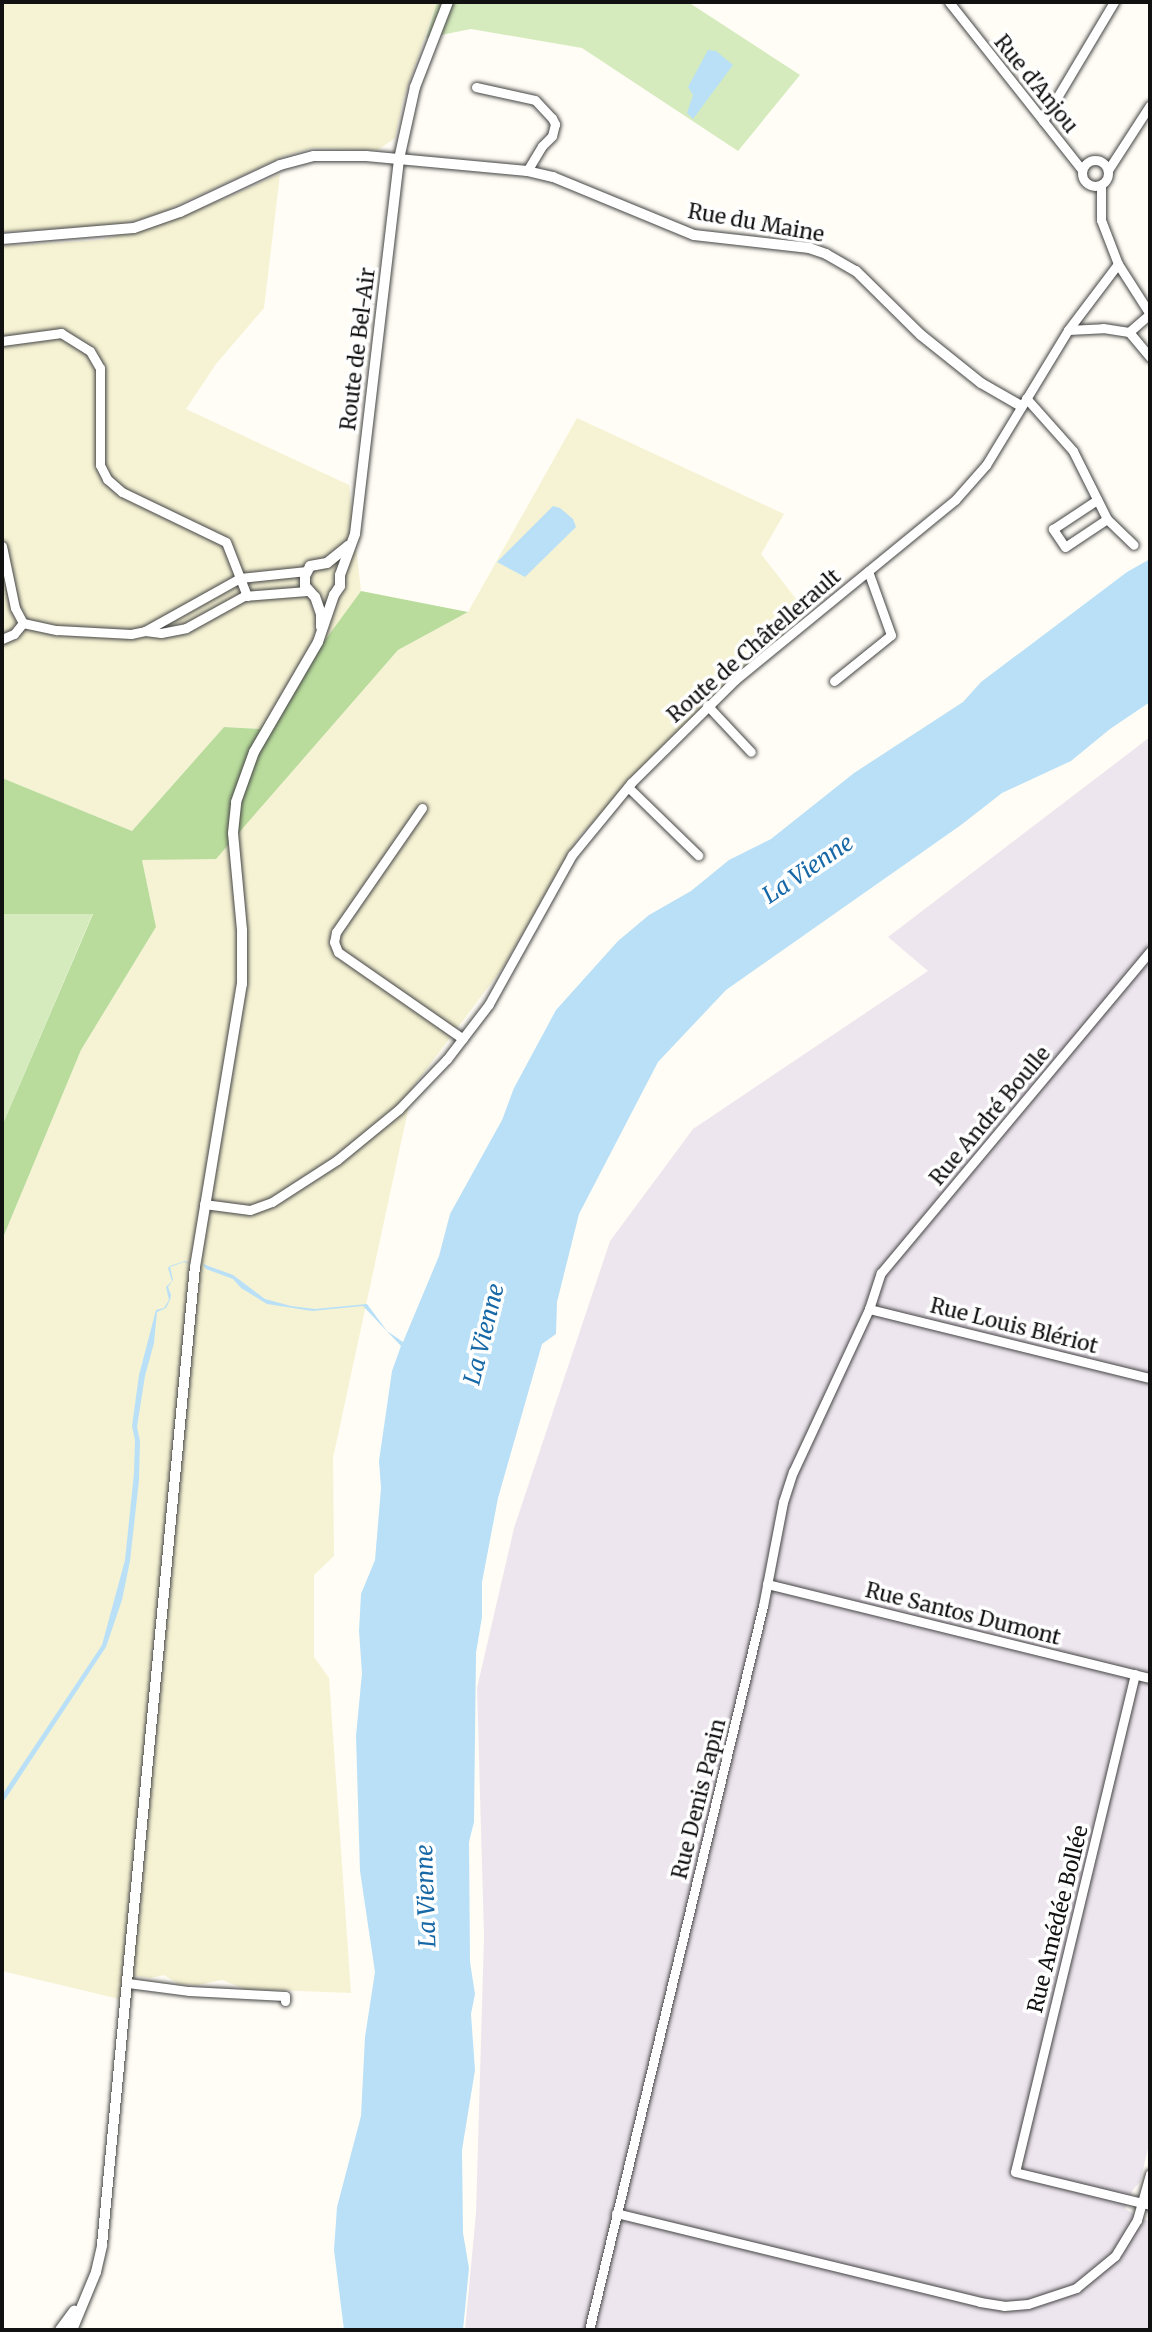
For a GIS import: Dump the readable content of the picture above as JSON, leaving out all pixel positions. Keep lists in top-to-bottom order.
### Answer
{
  "streets": {
    "street": [
      "Rue d'Anjou",
      "Rue du Maine",
      "Route de Bel-Air",
      "Route de Châtellerault",
      "Rue André Boulle",
      "Rue Louis Blériot",
      "Rue Santos Dumont",
      "Rue Denis Papin",
      "Rue Amédée Bollée"
    ]
  },
  "crossings": [
    ["Rue du Maine", "Route de Bel-Air"],
    ["Rue du Maine", "Route de Châtellerault"],
    ["Rue André Boulle", "Rue Louis Blériot"],
    ["Rue André Boulle", "Rue Denis Papin"],
    ["Rue Louis Blériot", "Rue Denis Papin"],
    ["Rue Santos Dumont", "Rue Denis Papin"],
    ["Rue Santos Dumont", "Rue Amédée Bollée"]
  ],
  "water": ["La Vienne"]
}
